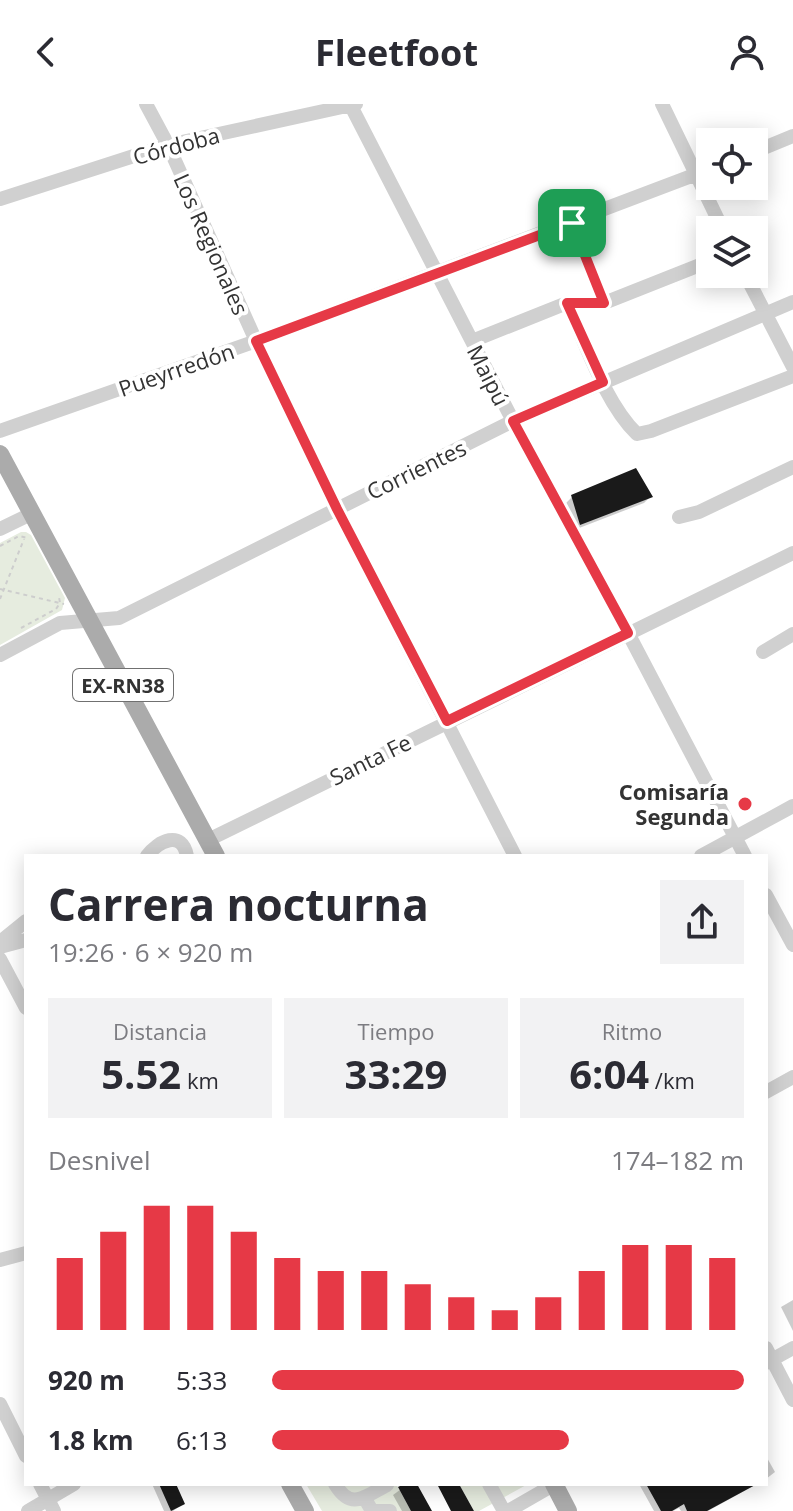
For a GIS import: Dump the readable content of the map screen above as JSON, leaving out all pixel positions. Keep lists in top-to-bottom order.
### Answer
{
  "streets": {
    "main road": ["EX-RN38"],
    "street": [
      "Córdoba",
      "Los Regionales",
      "Pueyrredón",
      "Maipú",
      "Corrientes",
      "Santa Fe"
    ]
  },
  "crossings": [
    ["Córdoba", "Los Regionales"],
    ["Córdoba", "Maipú"],
    ["Los Regionales", "Pueyrredón"],
    ["Los Regionales", "Corrientes"],
    ["Los Regionales", "Santa Fe"],
    ["Pueyrredón", "Maipú"],
    ["Maipú", "Corrientes"],
    ["Maipú", "Santa Fe"],
    ["Corrientes", "EX-RN38"],
    ["EX-RN38", "Santa Fe"]
  ],
  "places": ["Comisaría Segunda"],
  "page": {
    "header": "Fleetfoot",
    "heading": ["Carrera nocturna", "19:26 · 6 × 920 m"],
    "stats": [
      ["Distancia", "5.52 km"],
      ["Tiempo", "33:29"],
      ["Ritmo", "6:04 /km"]
    ],
    "chart": ["Desnivel", "174–182 m"],
    "list": [
      {
        "name": "920 m",
        "note": "5:33"
      },
      {
        "name": "1.8 km",
        "note": "6:13"
      }
    ]
  }
}
